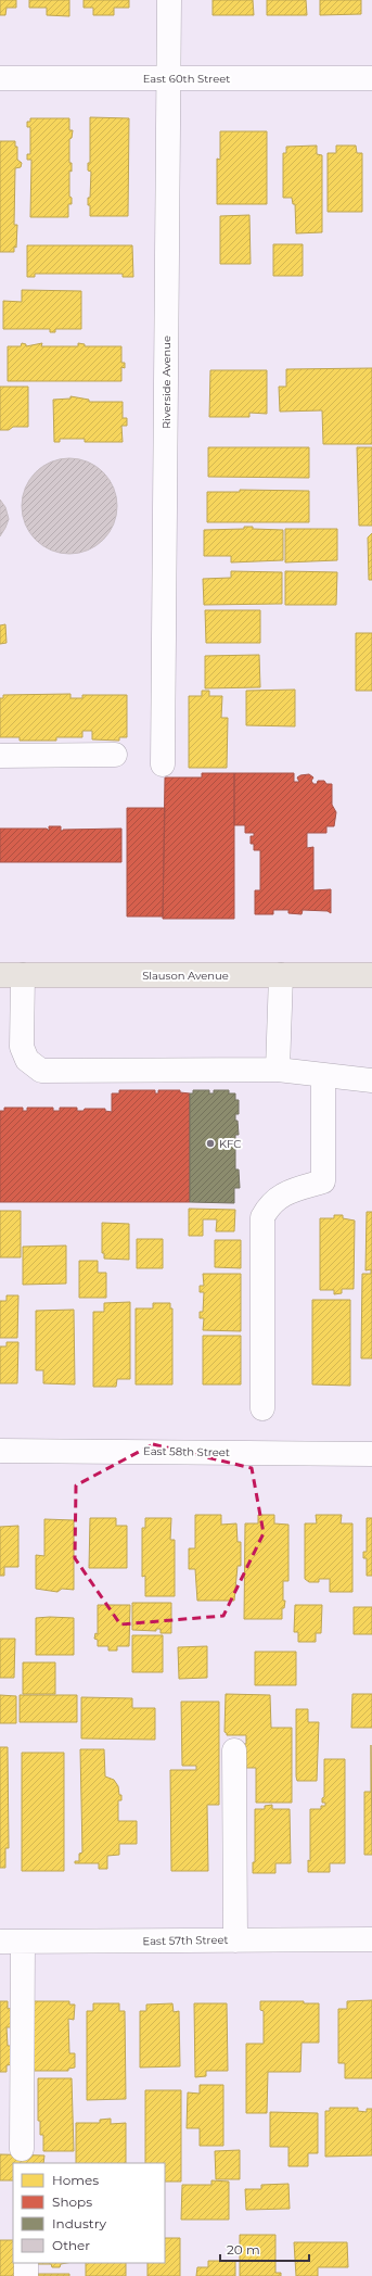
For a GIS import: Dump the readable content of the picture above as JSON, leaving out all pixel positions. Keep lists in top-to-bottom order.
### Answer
{
  "streets": {
    "main road": ["Slauson Avenue"],
    "street": [
      "East 60th Street",
      "Riverside Avenue",
      "East 58th Street",
      "East 57th Street"
    ]
  },
  "crossings": [
    ["East 60th Street", "Riverside Avenue"]
  ],
  "places": ["KFC"],
  "legend": [
    "Homes",
    "Shops",
    "Industry",
    "Other"
  ],
  "scale_bar": "20 m"
}
